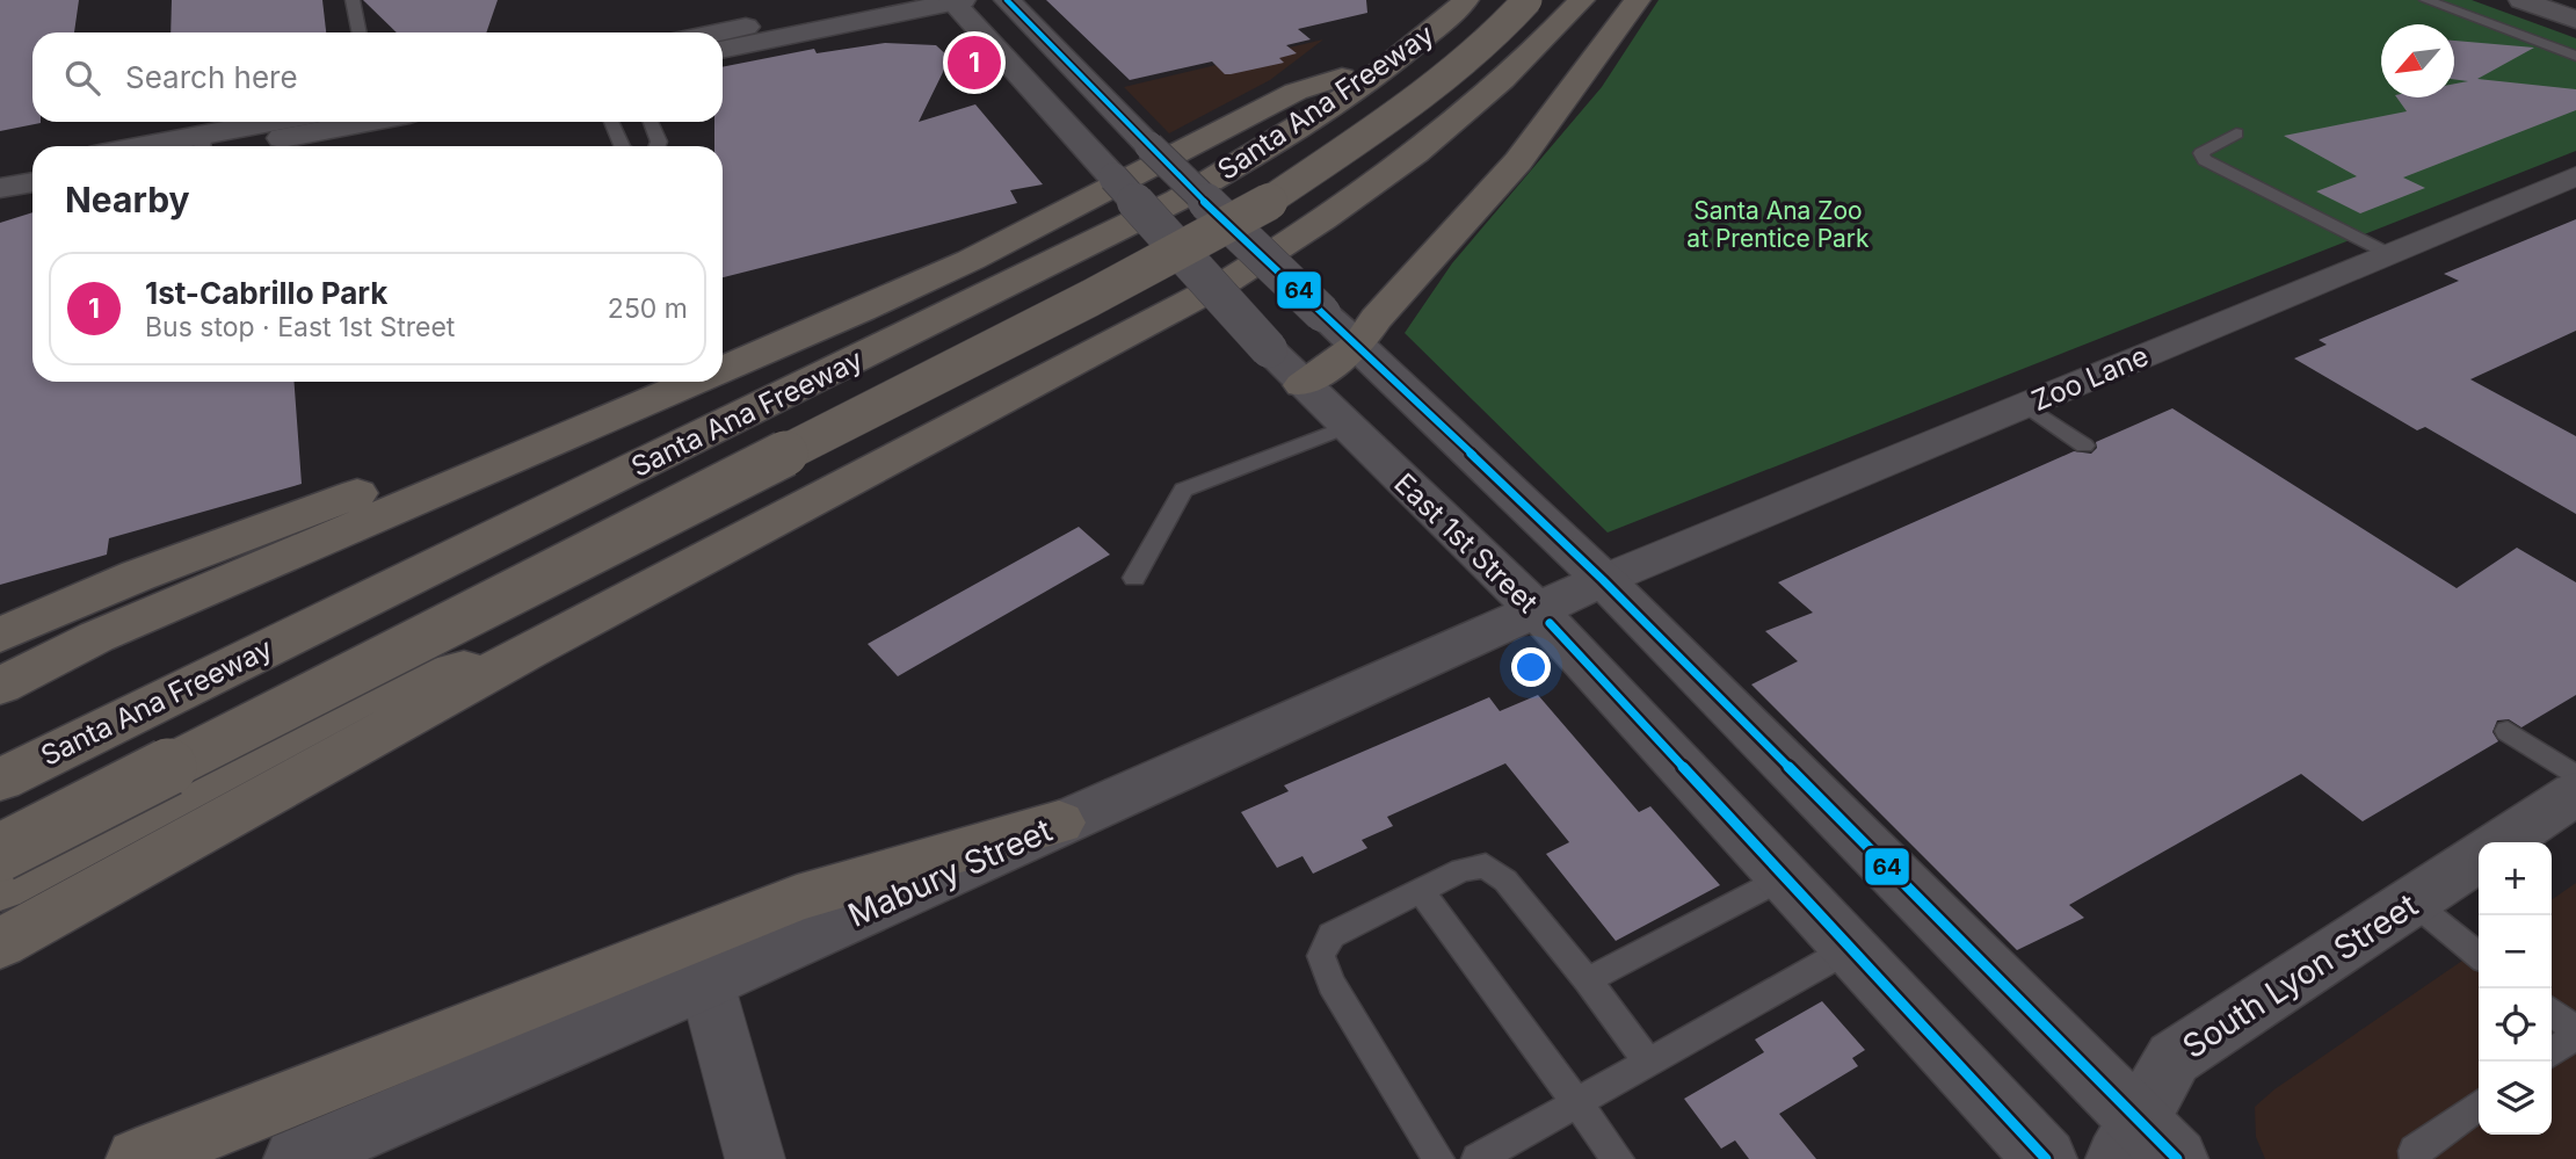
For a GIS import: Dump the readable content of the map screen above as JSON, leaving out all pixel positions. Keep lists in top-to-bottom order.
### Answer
{
  "streets": {
    "highway": ["Santa Ana Freeway"],
    "main road": ["East 1st Street", "Mabury Street", "South Lyon Street"],
    "street": ["Zoo Lane"]
  },
  "crossings": [
    ["Zoo Lane", "Mabury Street"],
    ["East 1st Street", "Mabury Street"]
  ],
  "parks": ["Santa Ana Zoo at Prentice Park"],
  "lines": ["transit line 64"],
  "north": "bottom left",
  "page": {
    "pins": "1",
    "search": "Search here",
    "heading": "Nearby",
    "list": [
      {
        "mark": "1",
        "name": "1st-Cabrillo Park",
        "note": "Bus stop · East 1st Street",
        "value": "250 m"
      }
    ],
    "map_buttons": ["+", "−"]
  }
}
